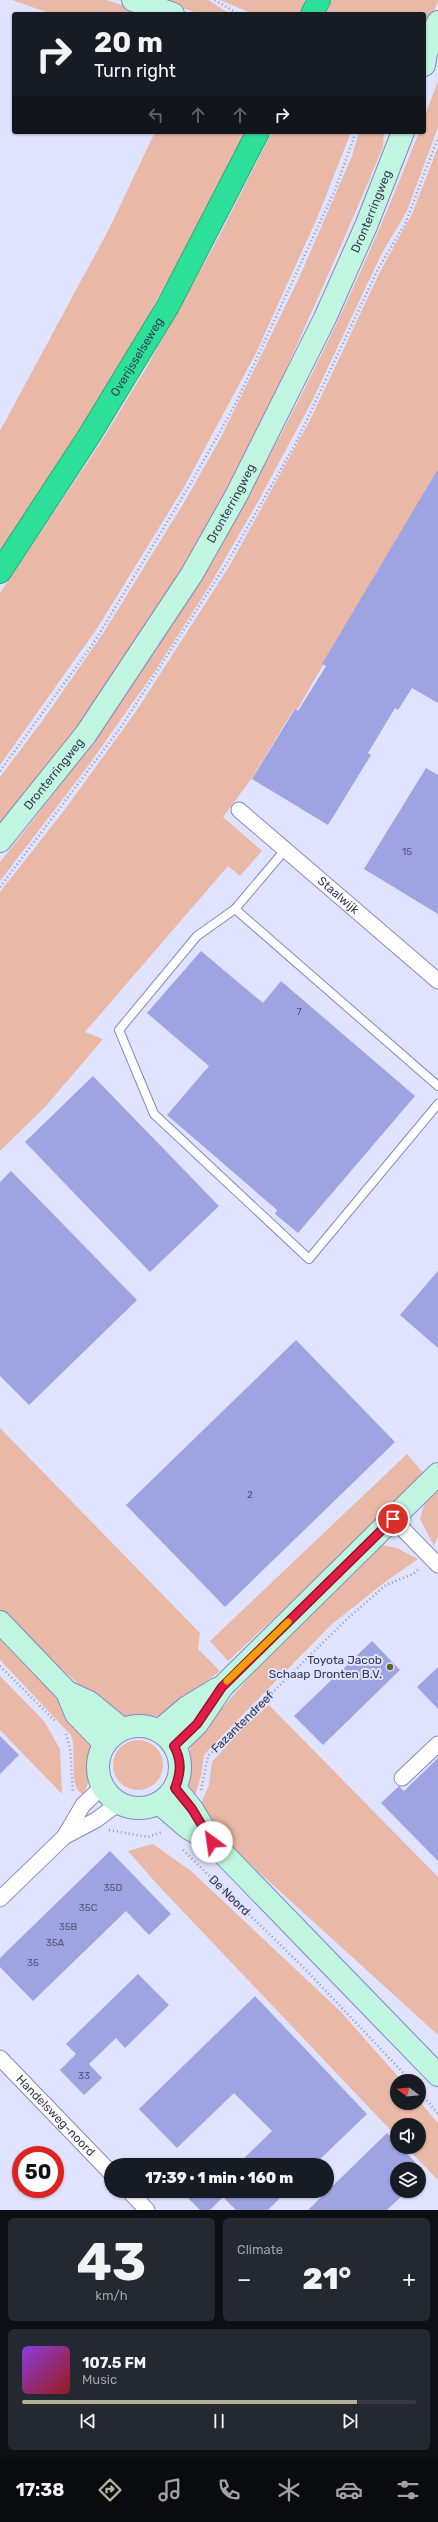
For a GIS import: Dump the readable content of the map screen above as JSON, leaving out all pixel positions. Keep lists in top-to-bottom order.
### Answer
{
  "streets": {
    "highway": ["Overijsselseweg"],
    "main road": ["Dronterringweg", "De Noord"],
    "street": ["Staalwijk", "Handelsweg-noord"],
    "path": ["Fazantendreef"]
  },
  "crossings": [
    ["Fazantendreef", "De Noord"]
  ],
  "places": ["Toyota Jacob Schaap Dronten B.V."],
  "house_numbers": [
    "15",
    "7",
    "2",
    "35D",
    "35C",
    "35B",
    "35A",
    "35",
    "33"
  ],
  "north": "left",
  "page": {
    "turn": ["20 m", "Turn right"],
    "limit": "50",
    "trip": "17:39 · 1 min · 160 m",
    "tile": [
      ["43", "km/h"],
      "Climate"
    ],
    "heat": ["−", "21°", "+"],
    "song": ["107.5 FM", "Music"],
    "tabs": "17:38"
  }
}
